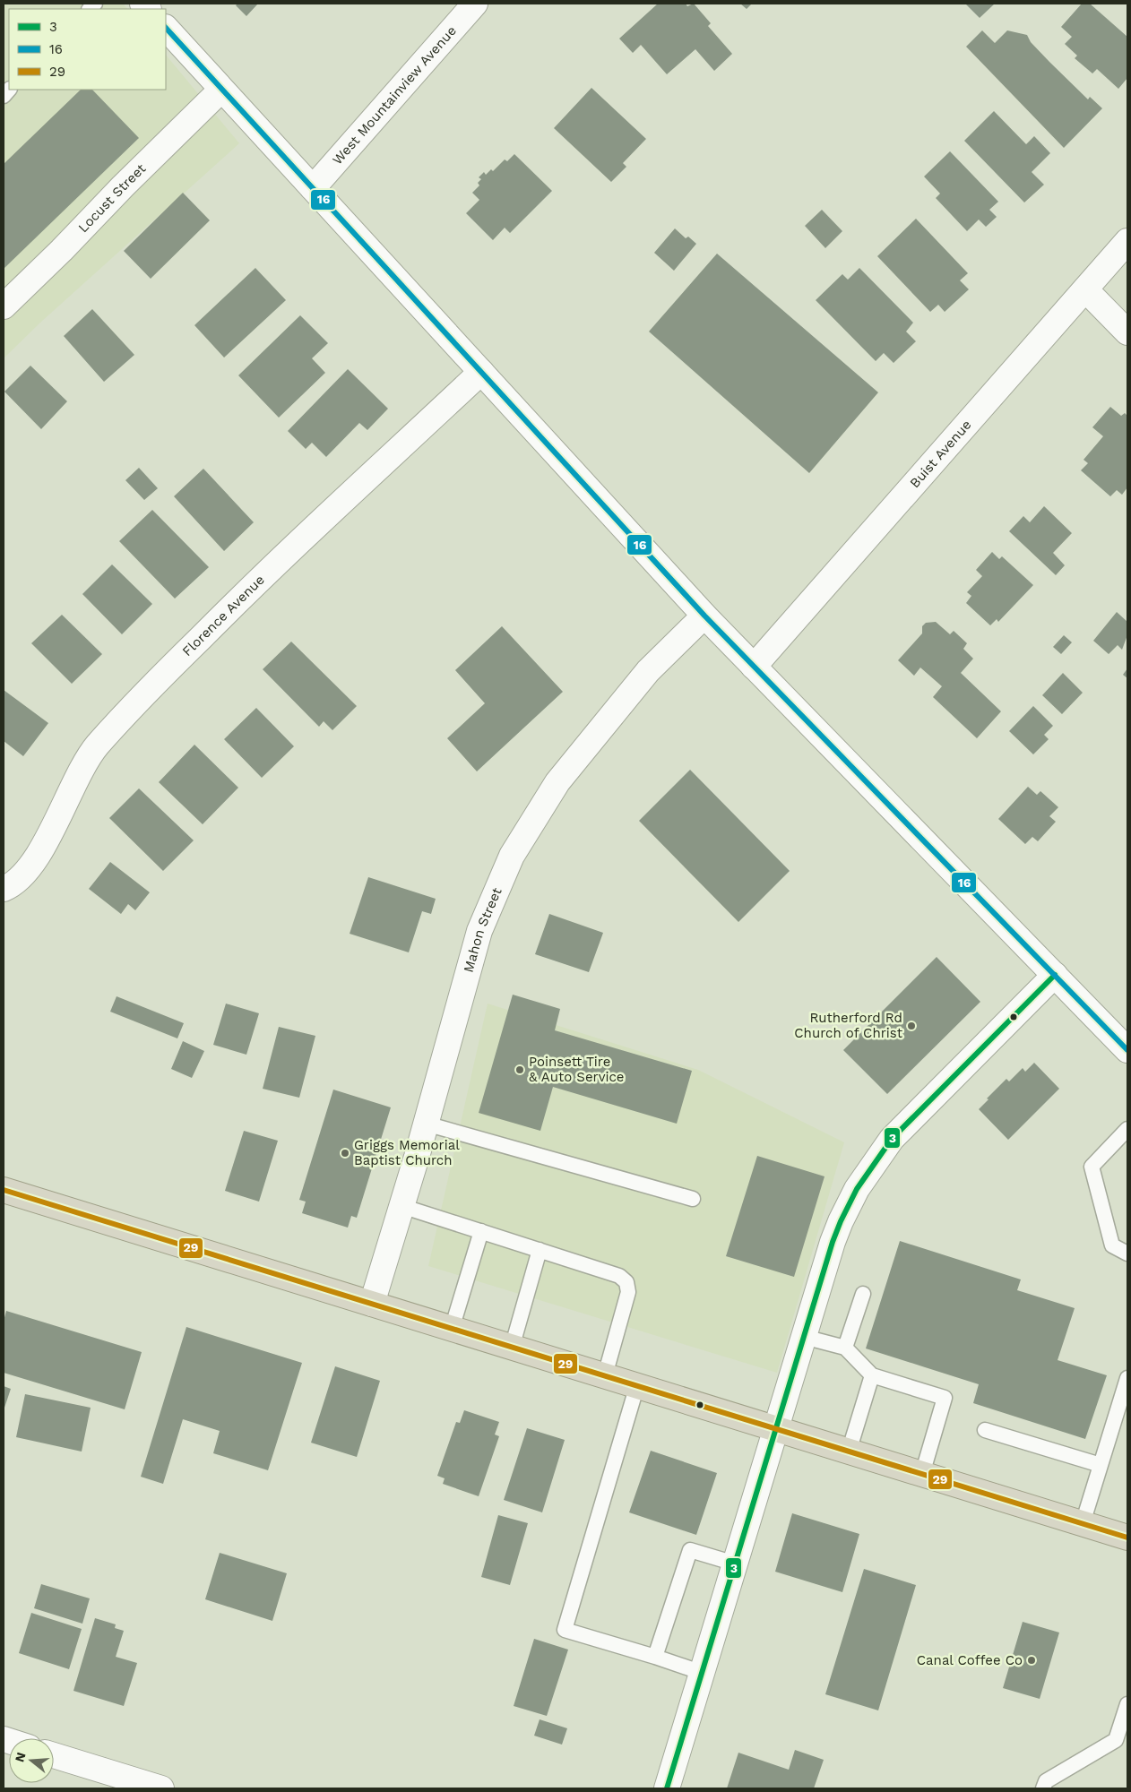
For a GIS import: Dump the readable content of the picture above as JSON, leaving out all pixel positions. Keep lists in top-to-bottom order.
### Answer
{
  "streets": {
    "street": [
      "West Mountainview Avenue",
      "Locust Street",
      "Buist Avenue",
      "Florence Avenue",
      "Mahon Street"
    ]
  },
  "places": [
    "Rutherford Rd Church of Christ",
    "Poinsett Tire & Auto Service",
    "Griggs Memorial Baptist Church",
    "Canal Coffee Co"
  ],
  "lines": ["transit line 16", "transit line 3", "transit line 29"],
  "legend": ["3", "16", "29"],
  "north": "left"
}
